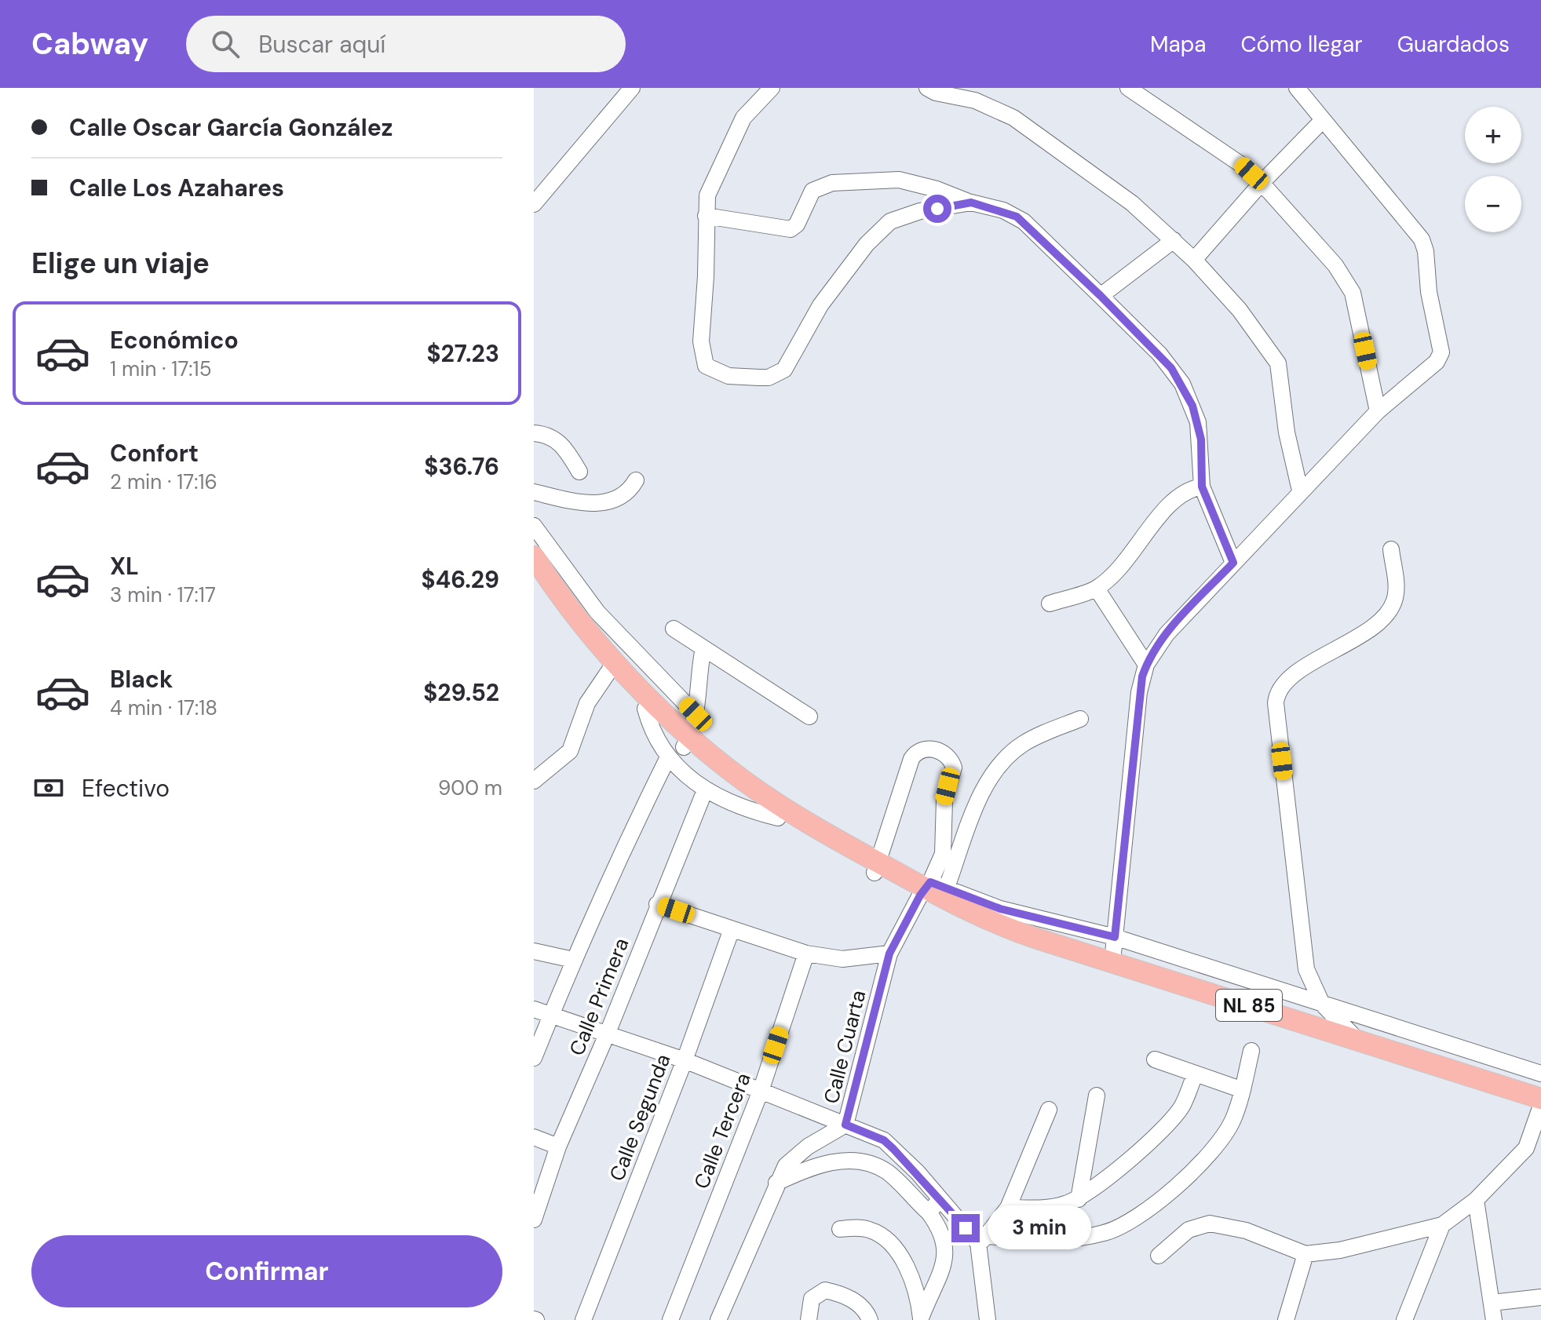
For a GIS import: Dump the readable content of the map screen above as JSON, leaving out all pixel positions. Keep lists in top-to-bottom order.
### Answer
{
  "streets": {
    "main road": ["NL 85"],
    "street": [
      "Calle Primera",
      "Calle Cuarta",
      "Calle Segunda",
      "Calle Tercera"
    ]
  },
  "crossings": [
    ["NL 85", "Calle Cuarta"]
  ],
  "page": {
    "header": "Cabway",
    "search": "Buscar aquí",
    "nav": ["Mapa", "Cómo llegar", "Guardados"],
    "banner": ["Calle Oscar García González", "Calle Los Azahares"],
    "map_buttons": ["+", "−"],
    "heading": "Elige un viaje",
    "list": [
      {
        "name": "Económico",
        "note": "1 min · 17:15",
        "value": "$27.23"
      },
      {
        "name": "Confort",
        "note": "2 min · 17:16",
        "value": "$36.76"
      },
      {
        "name": "XL",
        "note": "3 min · 17:17",
        "value": "$46.29"
      },
      {
        "name": "Black",
        "note": "4 min · 17:18",
        "value": "$29.52"
      }
    ],
    "pay": ["Efectivo", "900 m"],
    "bubble": "3 min",
    "buttons": "Confirmar"
  }
}
